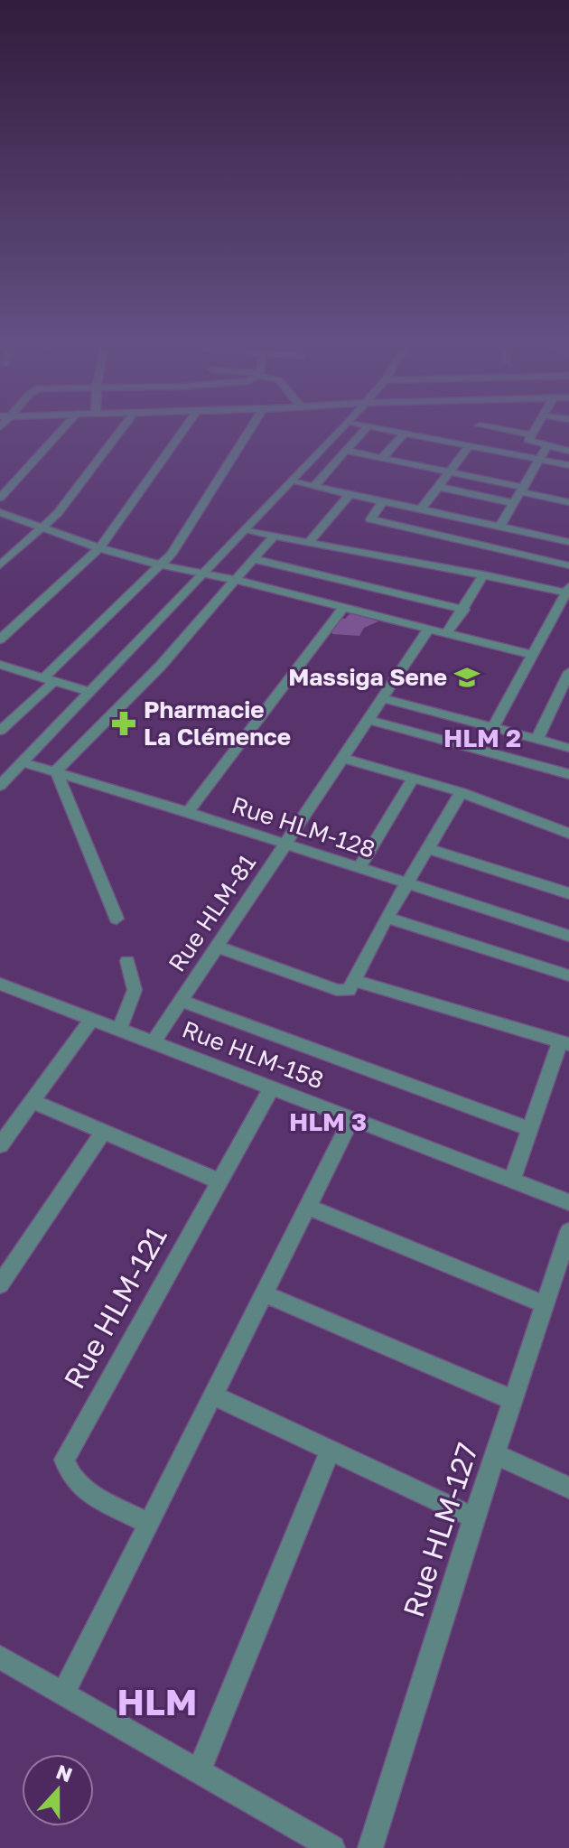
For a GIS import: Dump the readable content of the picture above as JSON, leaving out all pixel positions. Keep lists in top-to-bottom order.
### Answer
{
  "streets": {
    "street": [
      "Rue HLM-128",
      "Rue HLM-81",
      "Rue HLM-158",
      "Rue HLM-121",
      "Rue HLM-127"
    ]
  },
  "crossings": [
    ["Rue HLM-128", "Rue HLM-81"],
    ["Rue HLM-81", "Rue HLM-158"],
    ["Rue HLM-158", "Rue HLM-121"]
  ],
  "districts": ["HLM 2", "HLM 3", "HLM"],
  "places": {
    "school or university": ["Massiga Sene"],
    "pharmacy": ["Pharmacie La Clémence"]
  },
  "north": "top"
}
